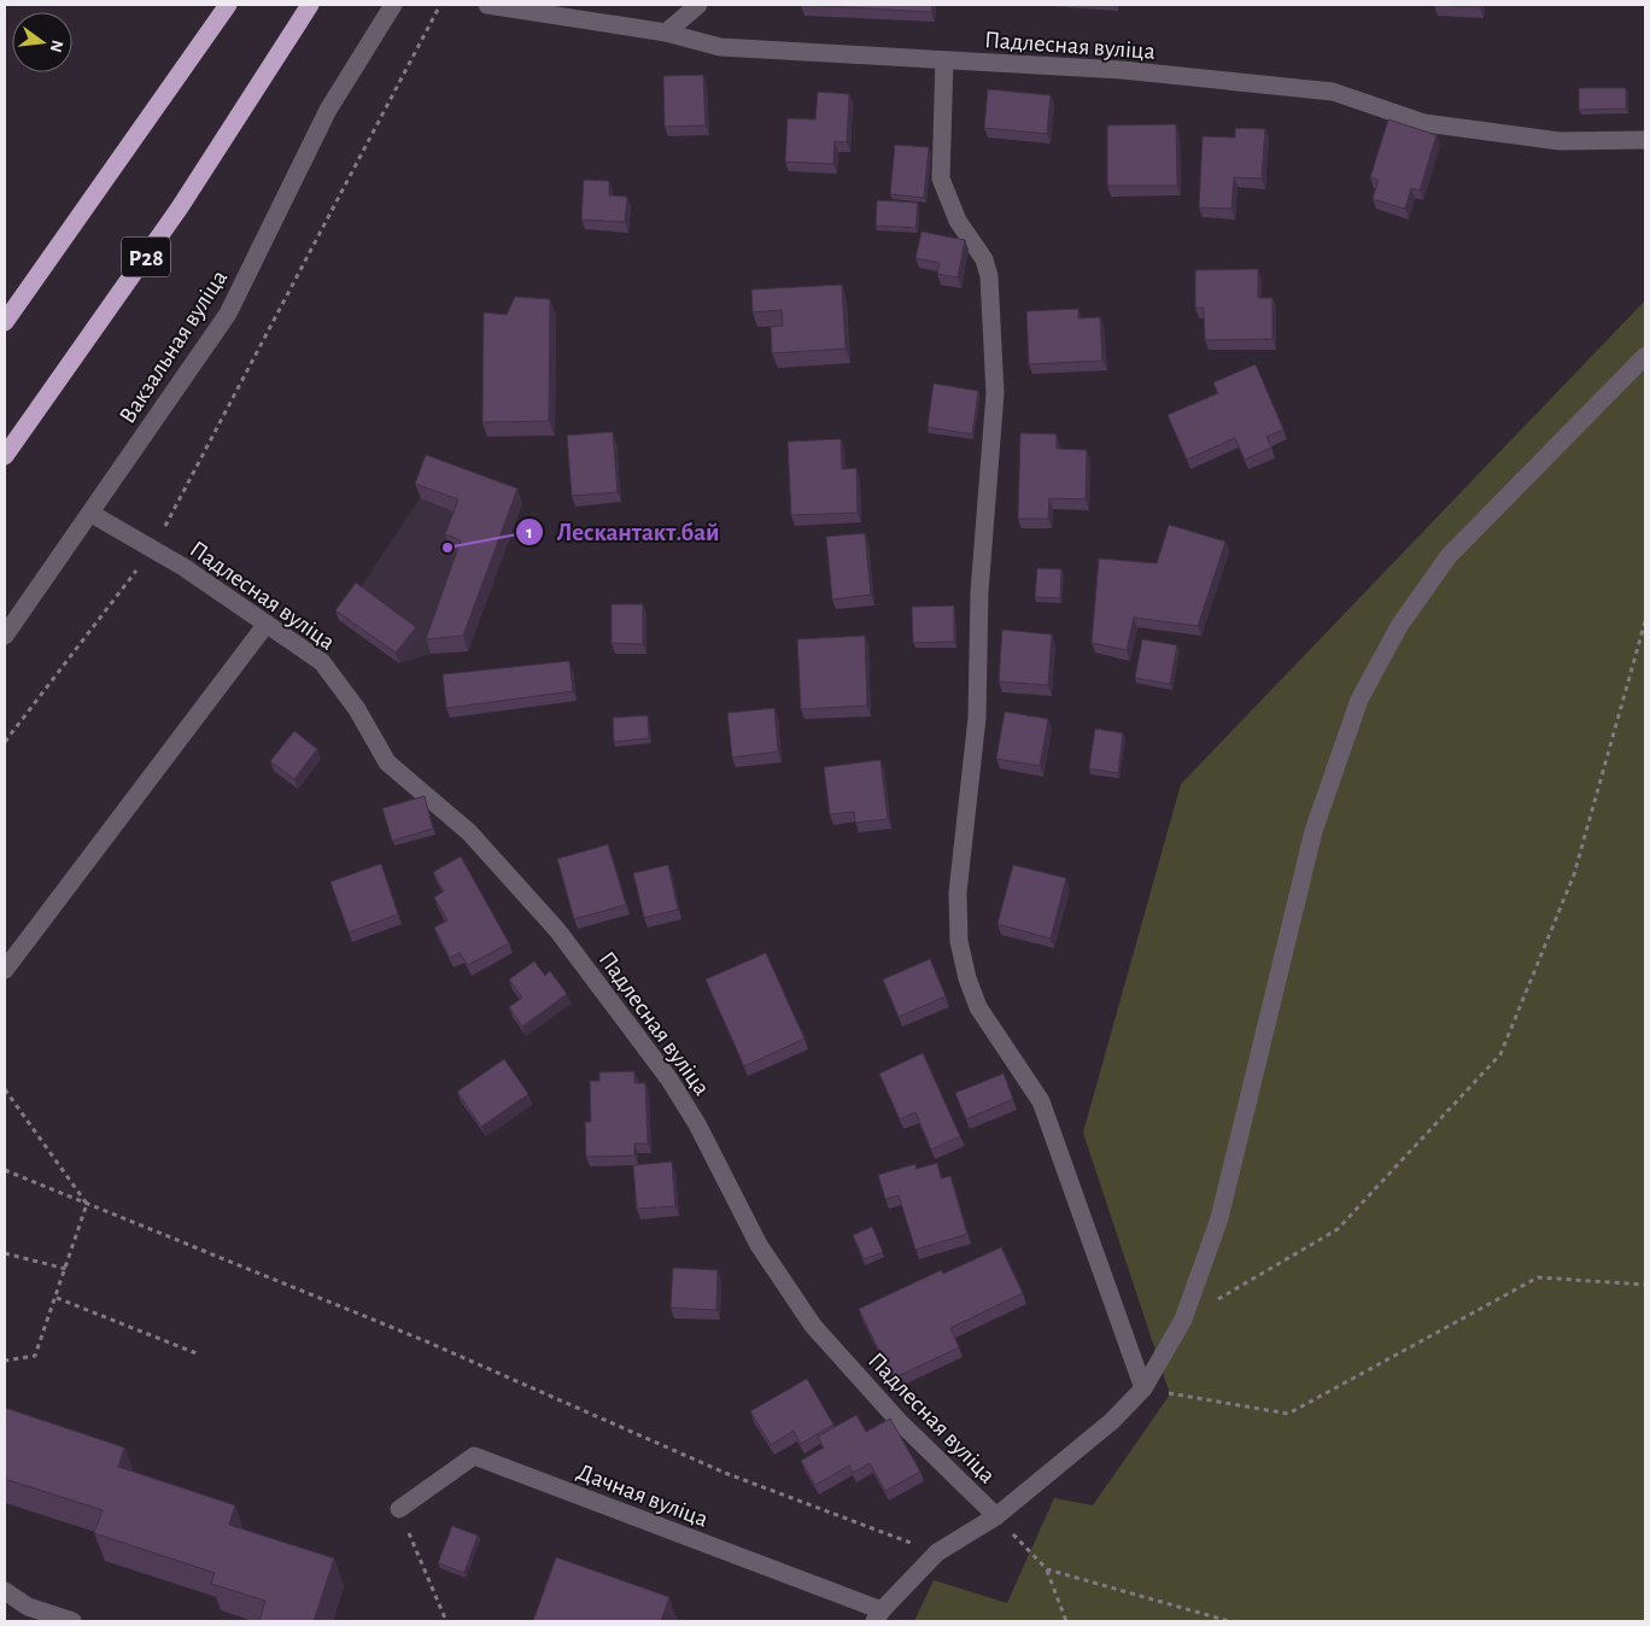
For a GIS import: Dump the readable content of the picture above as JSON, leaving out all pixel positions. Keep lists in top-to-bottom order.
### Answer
{
  "streets": {
    "highway": ["Р28"],
    "street": ["Падлесная вуліца", "Вакзальная вуліца", "Дачная вуліца"]
  },
  "crossings": [
    ["Падлесная вуліца", "Вакзальная вуліца"],
    ["Падлесная вуліца", "Дачная вуліца"]
  ],
  "places": ["Лескантакт.бай"],
  "north": "right"
}
